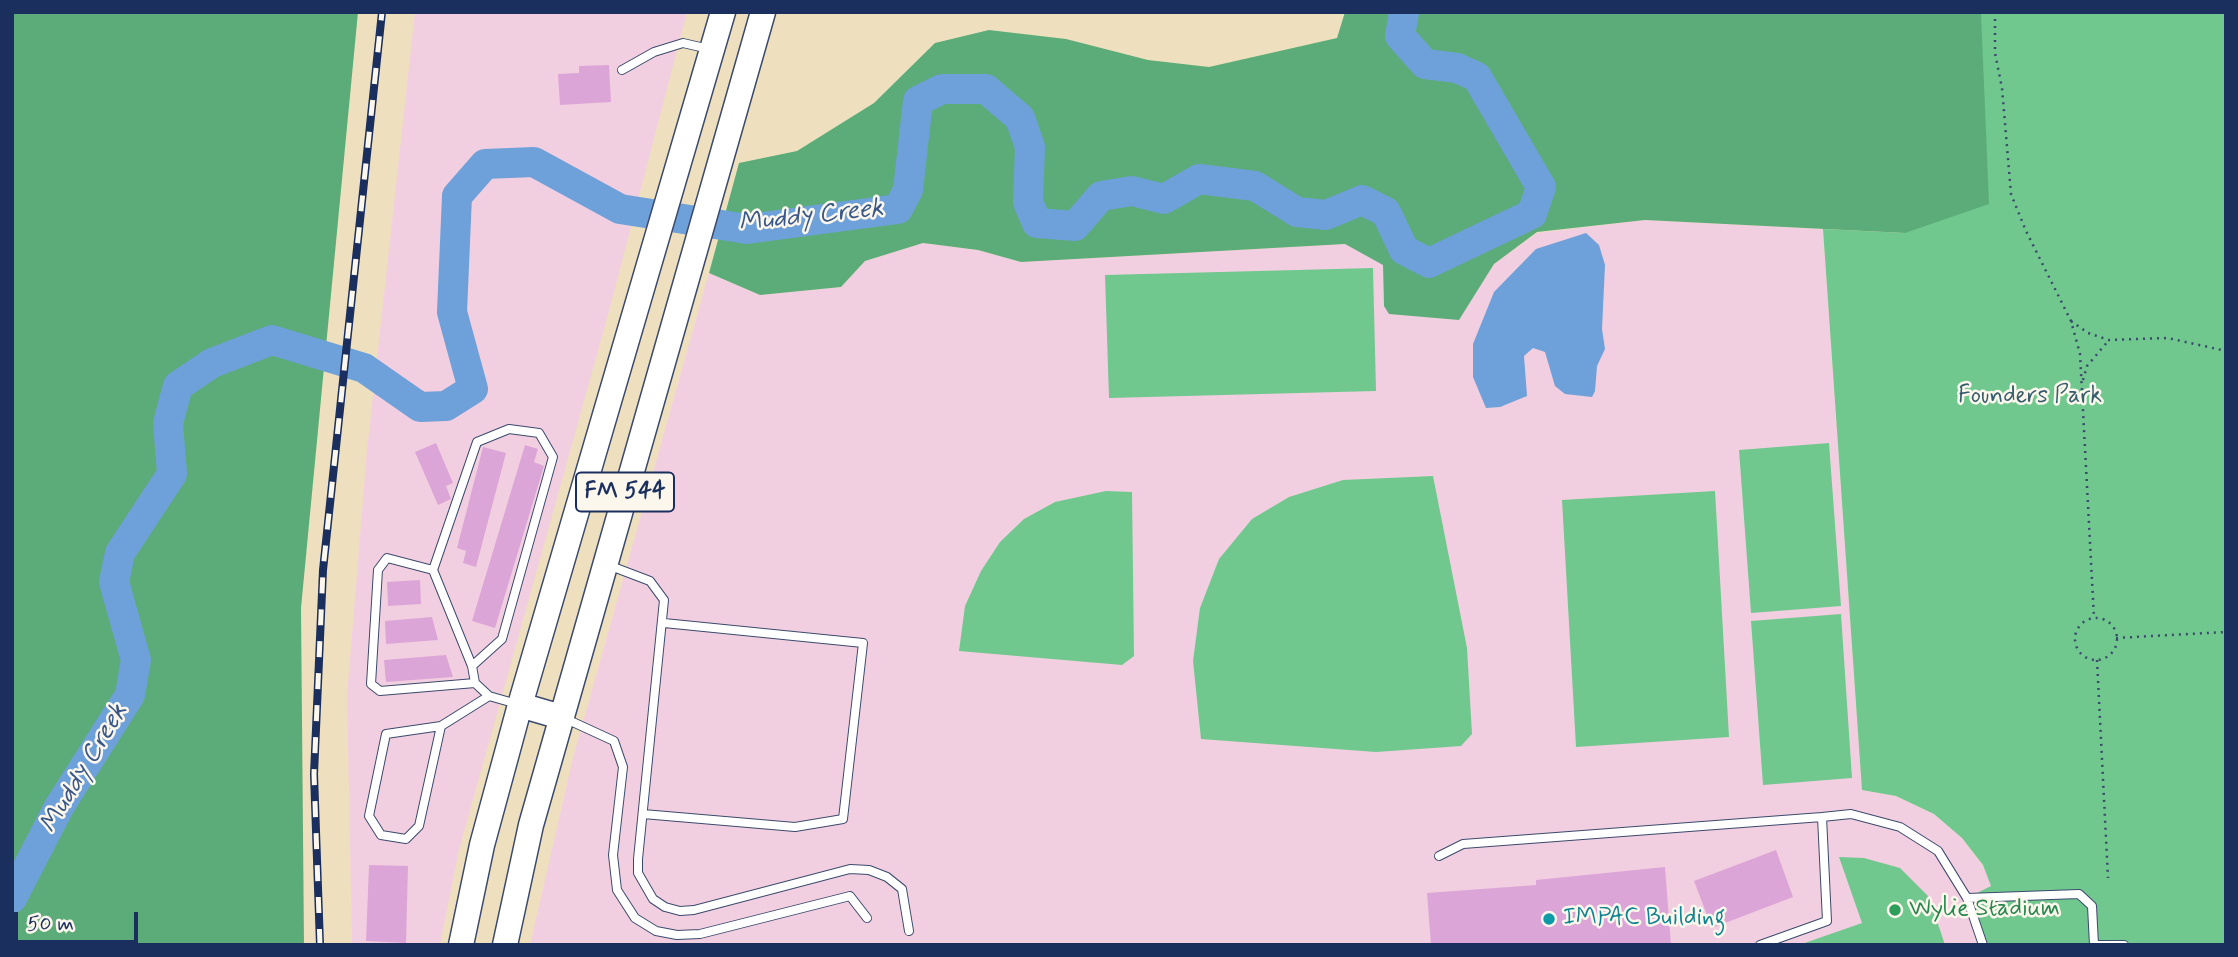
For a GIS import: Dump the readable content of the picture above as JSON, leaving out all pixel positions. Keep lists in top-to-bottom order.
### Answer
{
  "streets": {
    "main road": ["FM 544"]
  },
  "water": ["Muddy Creek"],
  "parks": ["Founders Park"],
  "places": ["Wylie Stadium", "IMPAC Building"],
  "scale_bar": "50 m"
}
